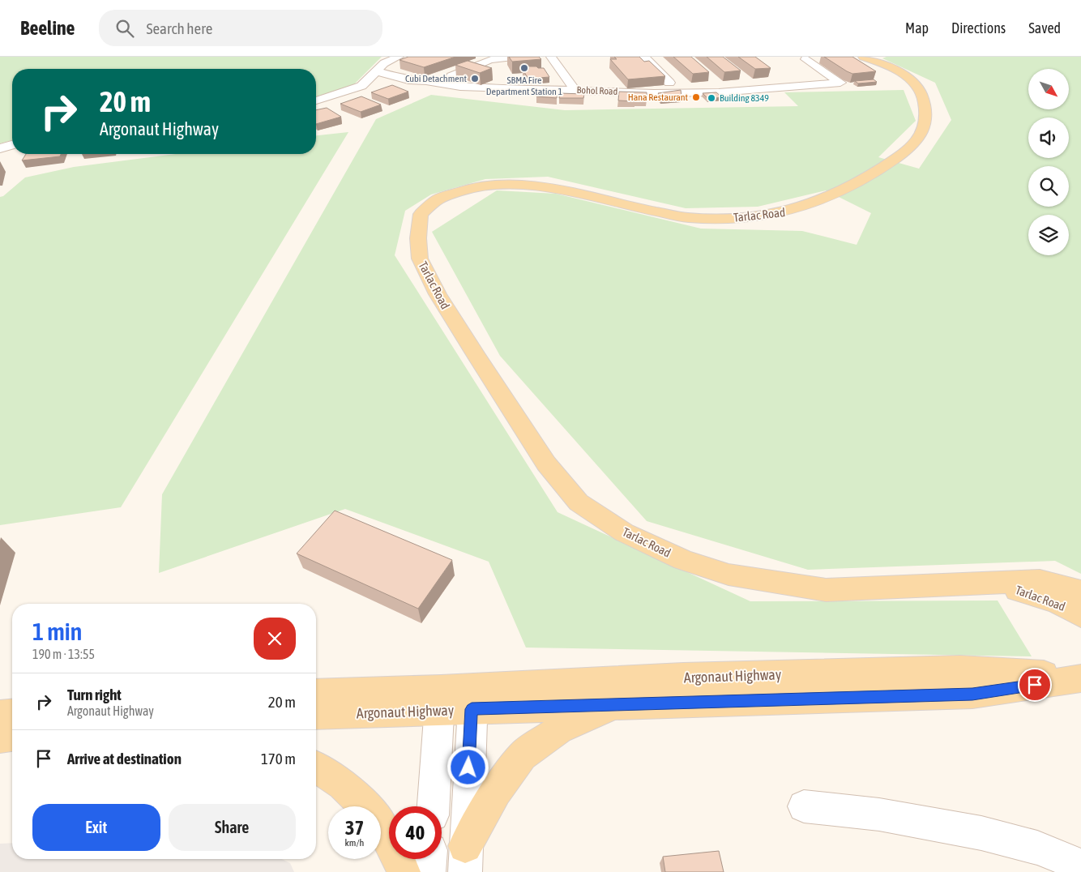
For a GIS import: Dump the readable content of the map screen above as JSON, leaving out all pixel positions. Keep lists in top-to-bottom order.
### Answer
{
  "streets": {
    "main road": ["Tarlac Road", "Argonaut Highway"],
    "street": ["Bohol Road"]
  },
  "places": [
    "SBMA Fire Department Station 1",
    "Cubi Detachment",
    "Hana Restaurant",
    "Building 8349"
  ],
  "north": "bottom right",
  "page": {
    "header": "Beeline",
    "search": "Search here",
    "nav": ["Map", "Directions", "Saved"],
    "turn": ["20 m", "Argonaut Highway"],
    "heading": ["1 min", "190 m · 13:55"],
    "list": [
      {
        "name": "Turn right",
        "note": "Argonaut Highway",
        "value": "20 m"
      },
      {
        "name": "Arrive at destination",
        "value": "170 m"
      }
    ],
    "buttons": ["Exit", "Share"],
    "speed": "37 km/h",
    "limit": "40"
  }
}
